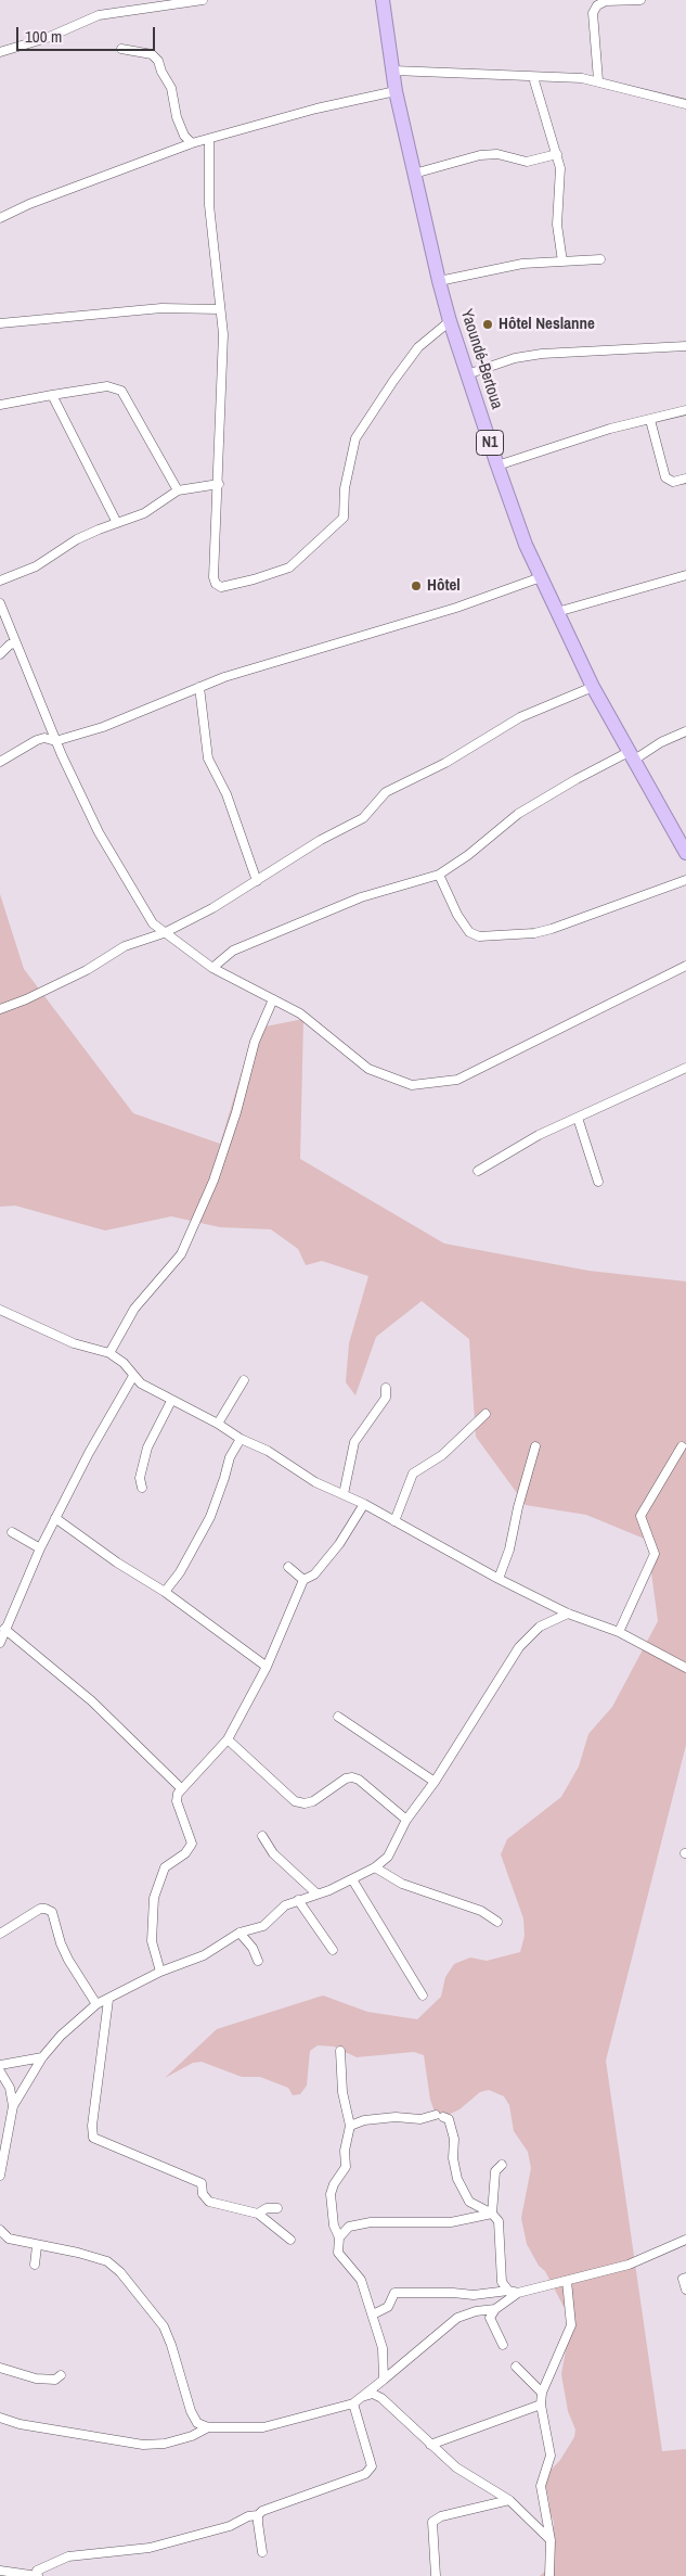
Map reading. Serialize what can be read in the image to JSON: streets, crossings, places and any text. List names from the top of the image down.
{
  "streets": {
    "highway": ["Yaoundé-Bertoua", "N1"]
  },
  "places": ["Hôtel Neslanne", "Hôtel"],
  "scale_bar": "100 m"
}
